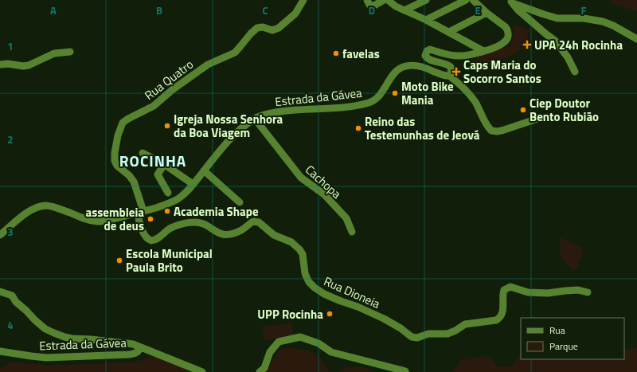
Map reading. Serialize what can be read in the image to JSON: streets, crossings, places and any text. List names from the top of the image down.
{
  "streets": {
    "street": [
      "Rua Quatro",
      "Estrada da Gávea",
      "Cachopa",
      "Rua Dioneia"
    ]
  },
  "crossings": [
    ["Rua Quatro", "Estrada da Gávea"],
    ["Rua Quatro", "Rua Dioneia"],
    ["Estrada da Gávea", "Cachopa"],
    ["Estrada da Gávea", "Rua Dioneia"]
  ],
  "districts": ["ROCINHA"],
  "places": {
    "health": ["UPA 24h Rocinha", "Caps Maria do Socorro Santos"],
    "other": [
      "favelas",
      "Moto Bike Mania",
      "Ciep Doutor Bento Rubião",
      "Igreja Nossa Senhora da Boa Viagem",
      "Reino das Testemunhas de Jeová",
      "Academia Shape",
      "assembleia de deus",
      "Escola Municipal Paula Brito",
      "UPP Rocinha"
    ]
  },
  "legend": ["Rua", "Parque"],
  "grid": {
    "columns": [
      "A",
      "B",
      "C",
      "D",
      "E",
      "F"
    ],
    "rows": [
      "1",
      "2",
      "3",
      "4"
    ]
  }
}
